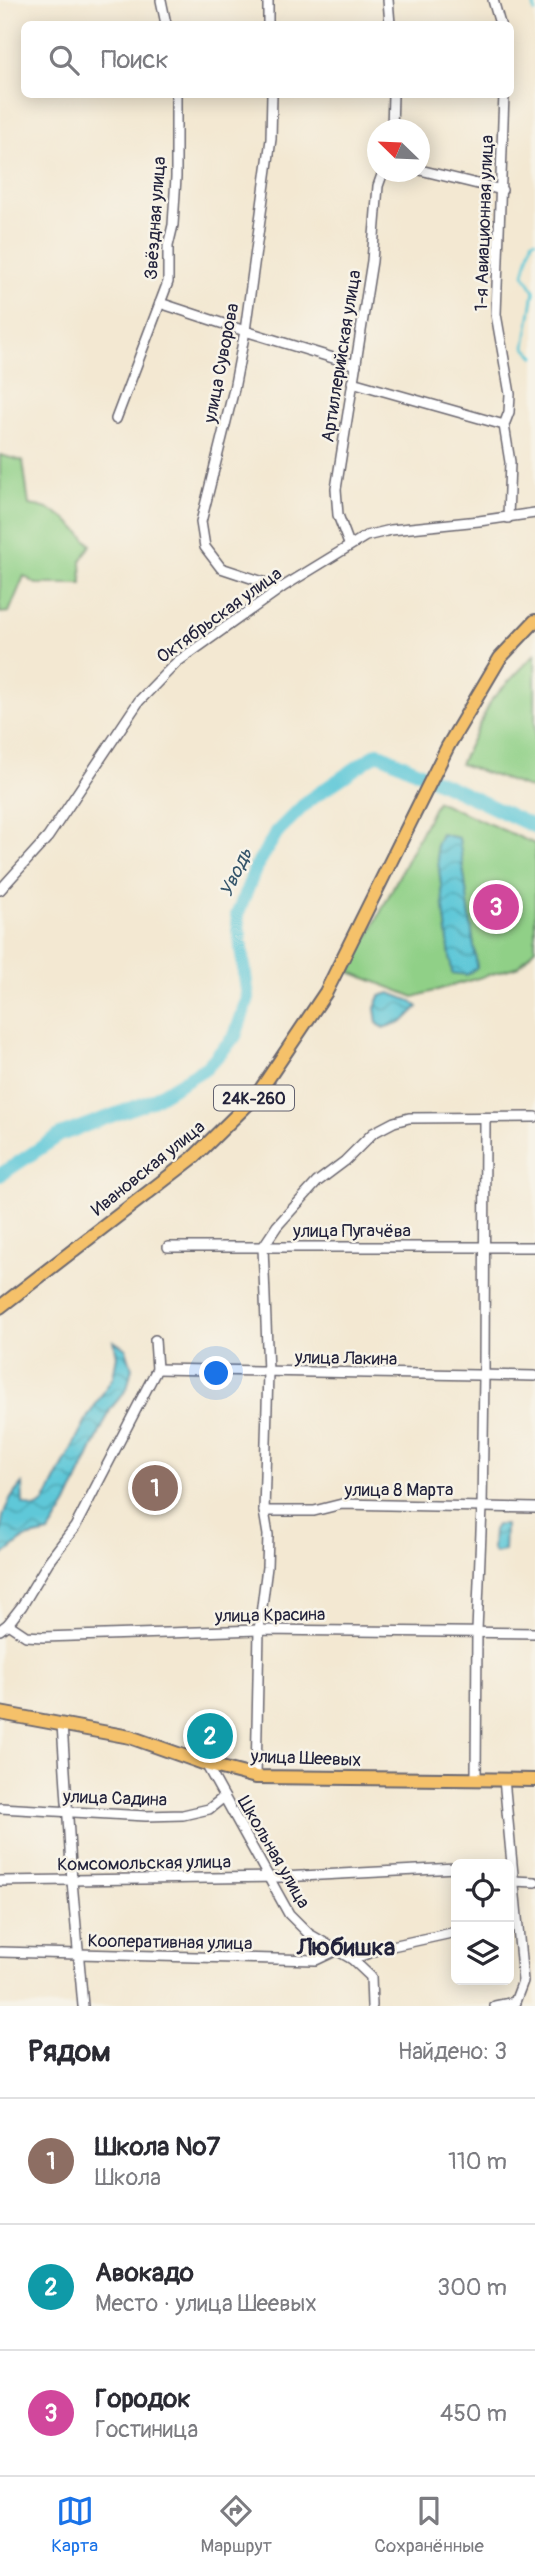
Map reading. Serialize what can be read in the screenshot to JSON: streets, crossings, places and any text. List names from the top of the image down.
{
  "streets": {
    "main road": ["24К-260", "Ивановская улица", "улица Шеевых"],
    "street": [
      "Звёздная улица",
      "1-я Авиационная улица",
      "Артиллерийская улица",
      "улица Суворова",
      "Октябрьская улица",
      "улица Пугачёва",
      "улица Лакина",
      "улица 8 Марта",
      "улица Красина",
      "улица Садина",
      "Школьная улица",
      "Комсомольская улица",
      "Кооперативная улица"
    ]
  },
  "crossings": [
    ["1-я Авиационная улица", "Октябрьская улица"],
    ["Артиллерийская улица", "Октябрьская улица"],
    ["улица Суворова", "Октябрьская улица"],
    ["улица Шеевых", "Школьная улица"],
    ["улица Садина", "Школьная улица"],
    ["Школьная улица", "Комсомольская улица"],
    ["Школьная улица", "Кооперативная улица"]
  ],
  "districts": ["Любишка"],
  "water": ["Уводь"],
  "north": "top left",
  "page": {
    "search": "Поиск",
    "pins": ["3", "1", "2"],
    "heading": ["Рядом", "Найдено: 3"],
    "list": [
      {
        "mark": "1",
        "name": "Школа №7",
        "note": "Школа",
        "value": "110 m"
      },
      {
        "mark": "2",
        "name": "Авокадо",
        "note": "Место · улица Шеевых",
        "value": "300 m"
      },
      {
        "mark": "3",
        "name": "Городок",
        "note": "Гостиница",
        "value": "450 m"
      }
    ],
    "nav": ["Карта", "Маршрут", "Сохранённые"]
  }
}
